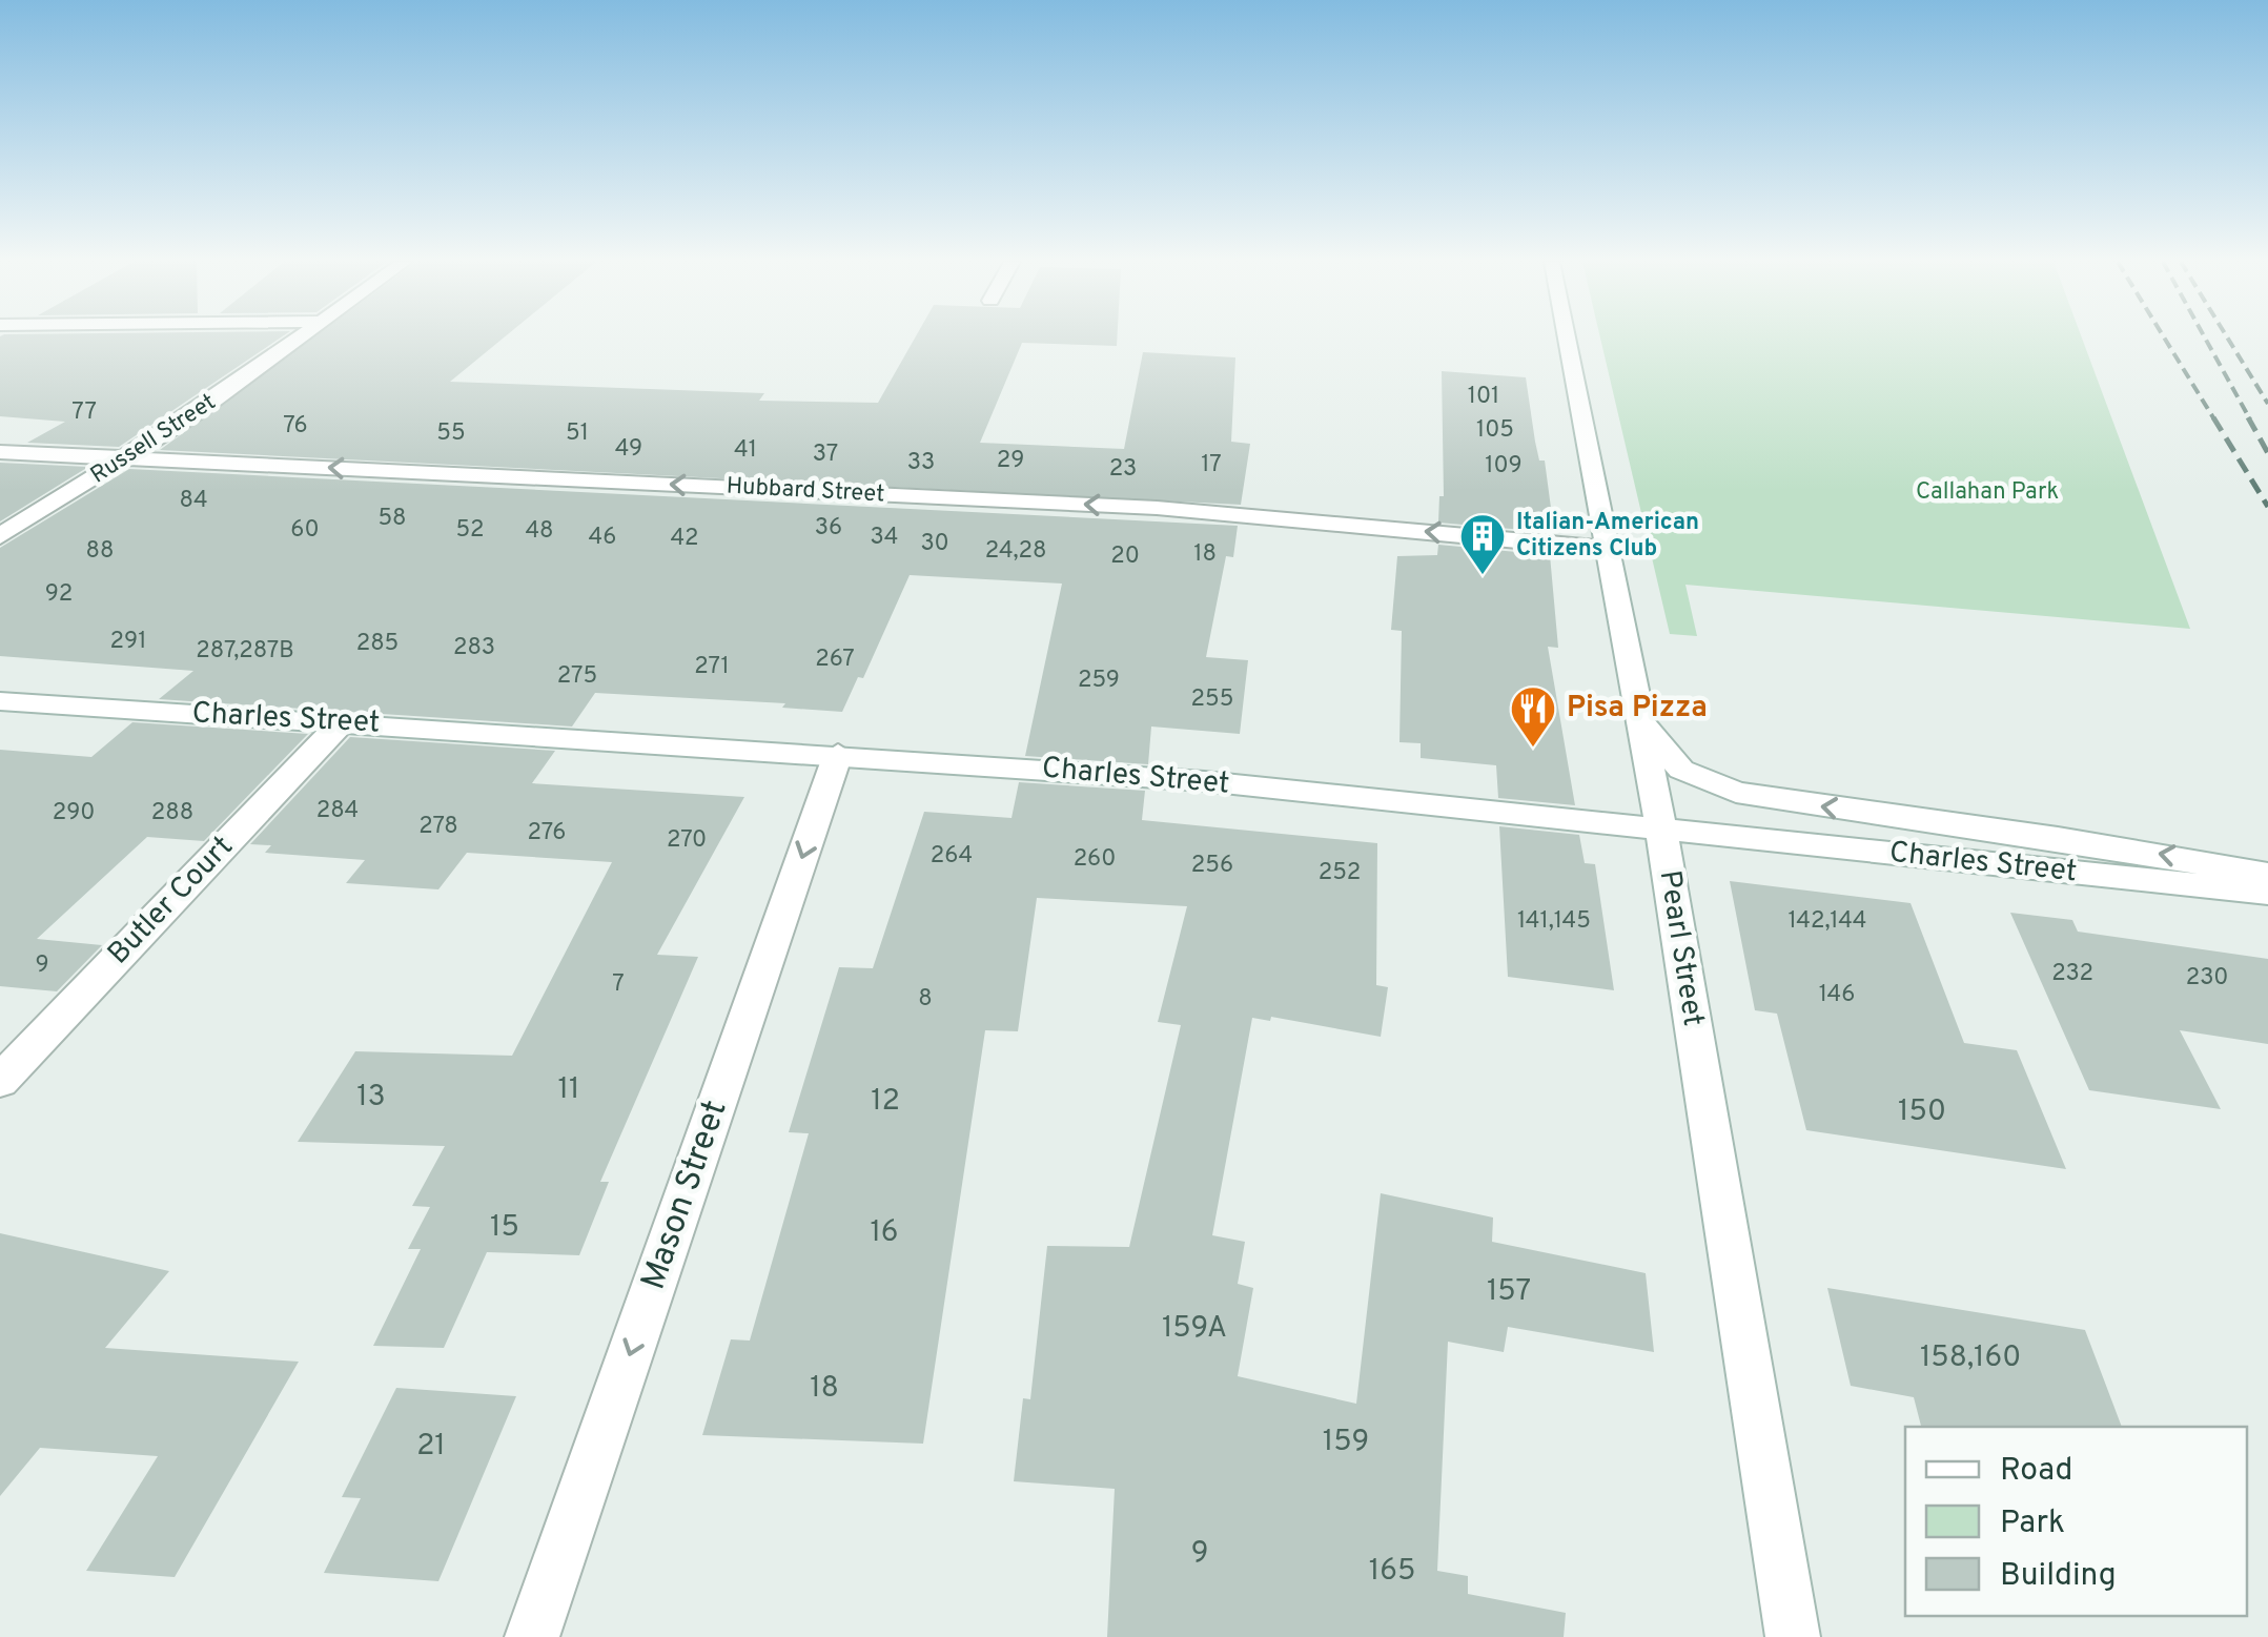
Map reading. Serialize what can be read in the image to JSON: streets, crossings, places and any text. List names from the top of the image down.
{
  "streets": {
    "street": [
      "Russell Street",
      "Hubbard Street",
      "Charles Street",
      "Butler Court",
      "Pearl Street",
      "Mason Street"
    ]
  },
  "crossings": [
    ["Russell Street", "Hubbard Street"],
    ["Hubbard Street", "Pearl Street"],
    ["Charles Street", "Butler Court"],
    ["Charles Street", "Pearl Street"],
    ["Charles Street", "Mason Street"]
  ],
  "one_way": ["Hubbard Street", "Mason Street"],
  "parks": ["Callahan Park"],
  "places": {
    "building": ["Italian-American Citizens Club"],
    "restaurant": ["Pisa Pizza"]
  },
  "house_numbers": [
    "101",
    "77",
    "76",
    "105",
    "55",
    "51",
    "49",
    "41",
    "37",
    "29",
    "33",
    "17",
    "109",
    "23",
    "84",
    "58",
    "36",
    "60",
    "52",
    "48",
    "46",
    "34",
    "42",
    "30",
    "88",
    "24,28",
    "18",
    "20",
    "92",
    "291",
    "285",
    "283",
    "287,287B",
    "267",
    "271",
    "275",
    "259",
    "255",
    "284",
    "290",
    "288",
    "278",
    "276",
    "270",
    "264",
    "260",
    "256",
    "252",
    "141,145",
    "142,144",
    "9",
    "232",
    "230",
    "7",
    "146",
    "8",
    "11",
    "13",
    "12",
    "150",
    "15",
    "16",
    "157",
    "159A",
    "158,160",
    "18",
    "159",
    "21",
    "9",
    "165"
  ],
  "legend": ["Road", "Park", "Building"]
}
